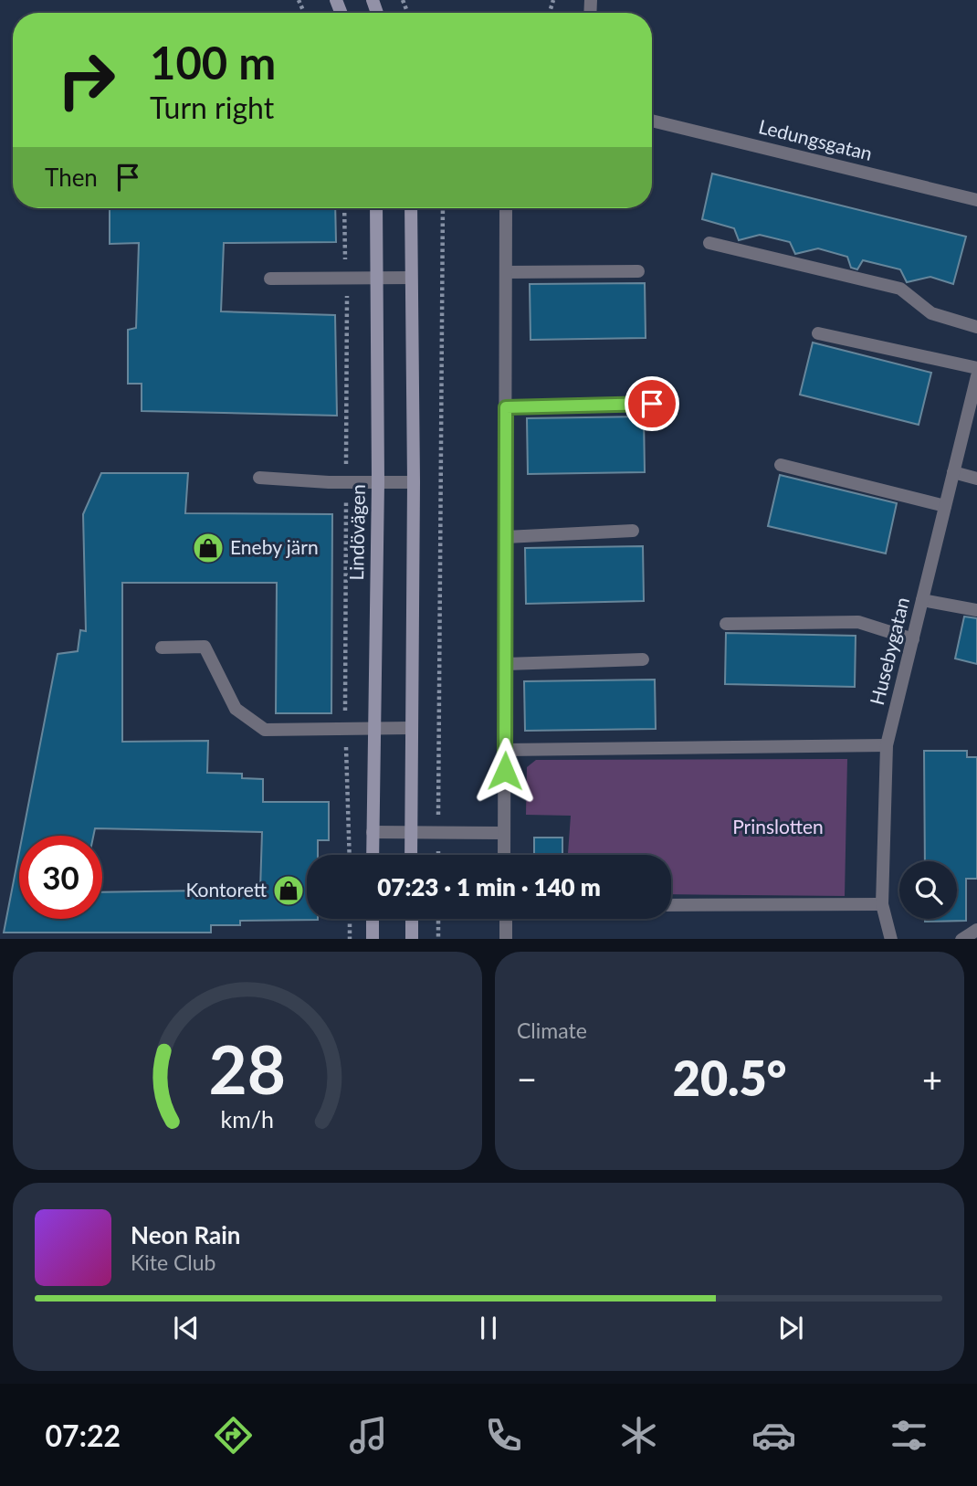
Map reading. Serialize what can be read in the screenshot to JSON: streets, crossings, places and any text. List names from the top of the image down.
{
  "streets": {
    "main road": ["Lindövägen"],
    "street": ["Ledungsgatan", "Husebygatan"]
  },
  "parks": ["Prinslotten"],
  "places": {
    "shop": ["Eneby järn", "Kontorett"]
  },
  "page": {
    "turn": ["100 m", "Turn right"],
    "then": "Then",
    "limit": "30",
    "trip": "07:23 · 1 min · 140 m",
    "tile": "Climate",
    "heat": ["−", "20.5°", "+"],
    "song": ["Neon Rain", "Kite Club"],
    "tabs": "07:22",
    "gauge": ["28", "km/h"]
  }
}
